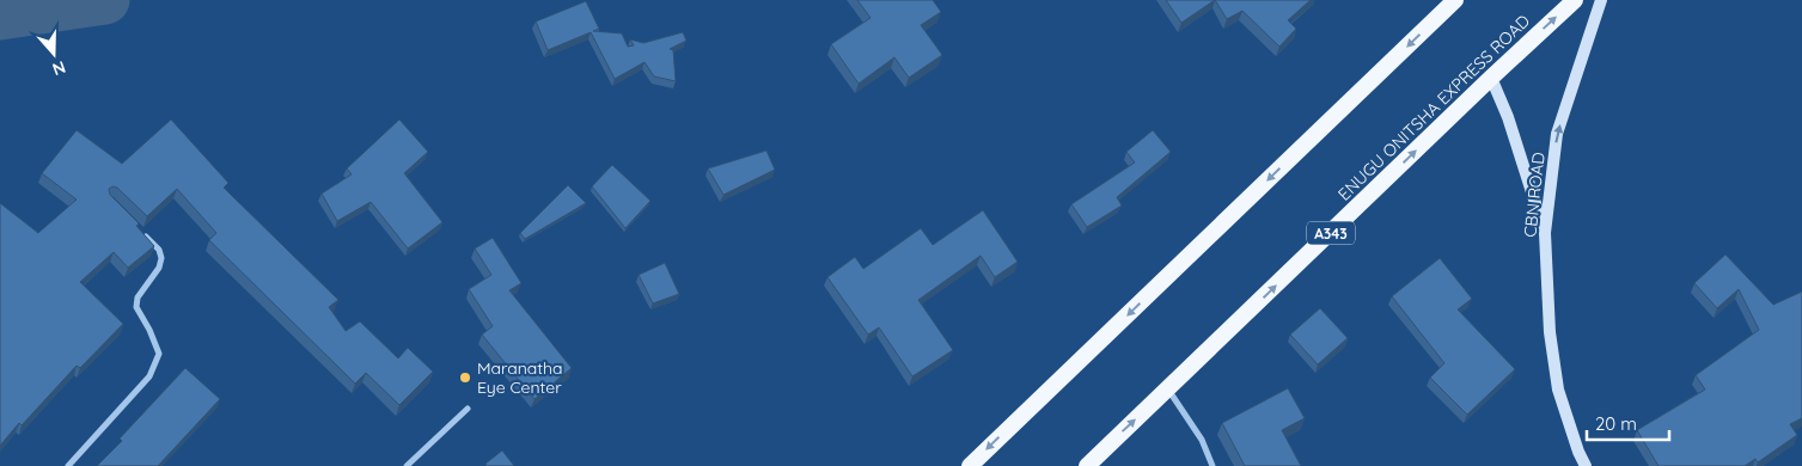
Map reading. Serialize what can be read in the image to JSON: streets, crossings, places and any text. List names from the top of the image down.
{
  "streets": {
    "highway": ["ENUGU ONITSHA EXPRESS ROAD", "A343"],
    "main road": ["CBN ROAD"]
  },
  "one_way": ["CBN ROAD"],
  "places": ["Maranatha Eye Center"],
  "scale_bar": "20 m",
  "north": "bottom"
}
